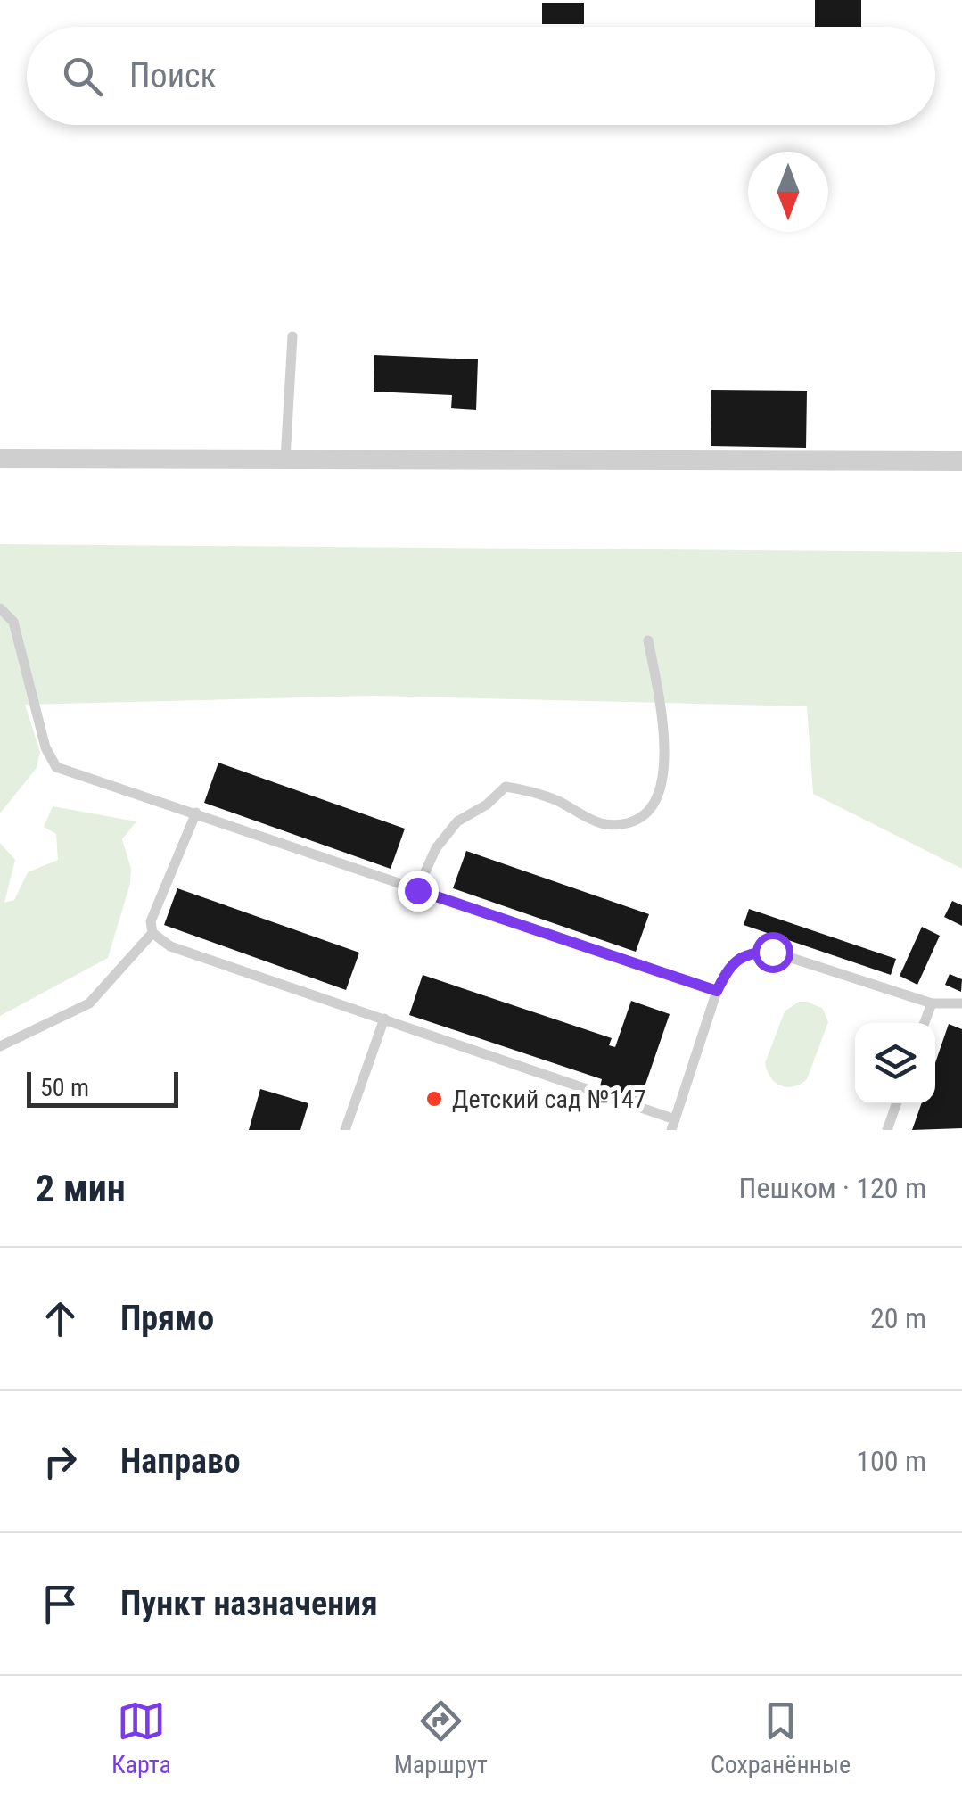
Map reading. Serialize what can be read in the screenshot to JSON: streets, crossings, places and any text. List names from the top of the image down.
{
  "places": ["Детский сад №147"],
  "scale_bar": "50 m",
  "north": "bottom",
  "page": {
    "search": "Поиск",
    "scale": "50 m",
    "heading": ["2 мин", "Пешком · 120 m"],
    "list": [
      ["Прямо", "20 m"],
      ["Направо", "100 m"],
      "Пункт назначения"
    ],
    "nav": ["Карта", "Маршрут", "Сохранённые"]
  }
}
